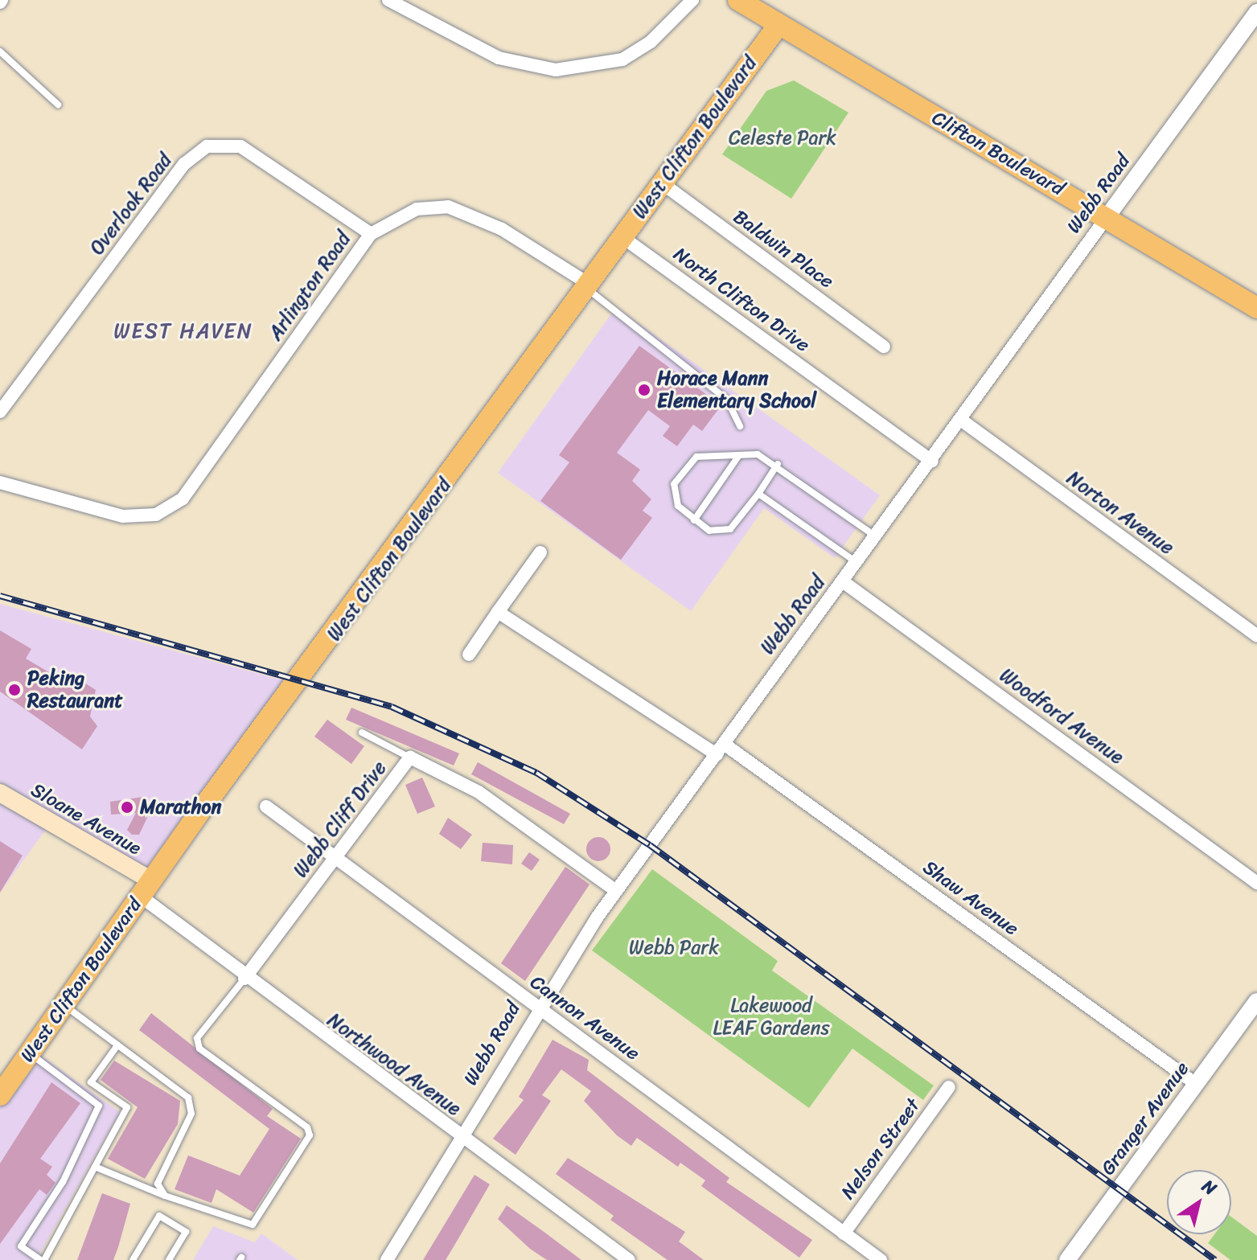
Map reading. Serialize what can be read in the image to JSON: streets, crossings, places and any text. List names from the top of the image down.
{
  "streets": {
    "main road": ["West Clifton Boulevard", "Clifton Boulevard", "Sloane Avenue"],
    "street": [
      "Webb Road",
      "Overlook Road",
      "Baldwin Place",
      "Arlington Road",
      "North Clifton Drive",
      "Norton Avenue",
      "Woodford Avenue",
      "Webb Cliff Drive",
      "Shaw Avenue",
      "Cannon Avenue",
      "Northwood Avenue",
      "Granger Avenue",
      "Nelson Street"
    ]
  },
  "crossings": [
    ["West Clifton Boulevard", "Clifton Boulevard"],
    ["West Clifton Boulevard", "Baldwin Place"],
    ["West Clifton Boulevard", "Arlington Road"],
    ["West Clifton Boulevard", "North Clifton Drive"],
    ["West Clifton Boulevard", "Sloane Avenue"],
    ["West Clifton Boulevard", "Northwood Avenue"],
    ["Clifton Boulevard", "Webb Road"],
    ["Webb Road", "North Clifton Drive"],
    ["Webb Road", "Norton Avenue"],
    ["Webb Road", "Woodford Avenue"],
    ["Webb Road", "Webb Cliff Drive"],
    ["Webb Road", "Shaw Avenue"],
    ["Webb Road", "Cannon Avenue"],
    ["Webb Road", "Northwood Avenue"],
    ["Overlook Road", "Arlington Road"],
    ["Sloane Avenue", "Northwood Avenue"],
    ["Webb Cliff Drive", "Cannon Avenue"],
    ["Webb Cliff Drive", "Northwood Avenue"],
    ["Shaw Avenue", "Granger Avenue"],
    ["Cannon Avenue", "Nelson Street"]
  ],
  "districts": ["WEST HAVEN"],
  "parks": ["Celeste Park", "Webb Park", "Lakewood LEAF Gardens"],
  "places": ["Horace Mann Elementary School", "Peking Restaurant", "Marathon"],
  "north": "top right"
}
